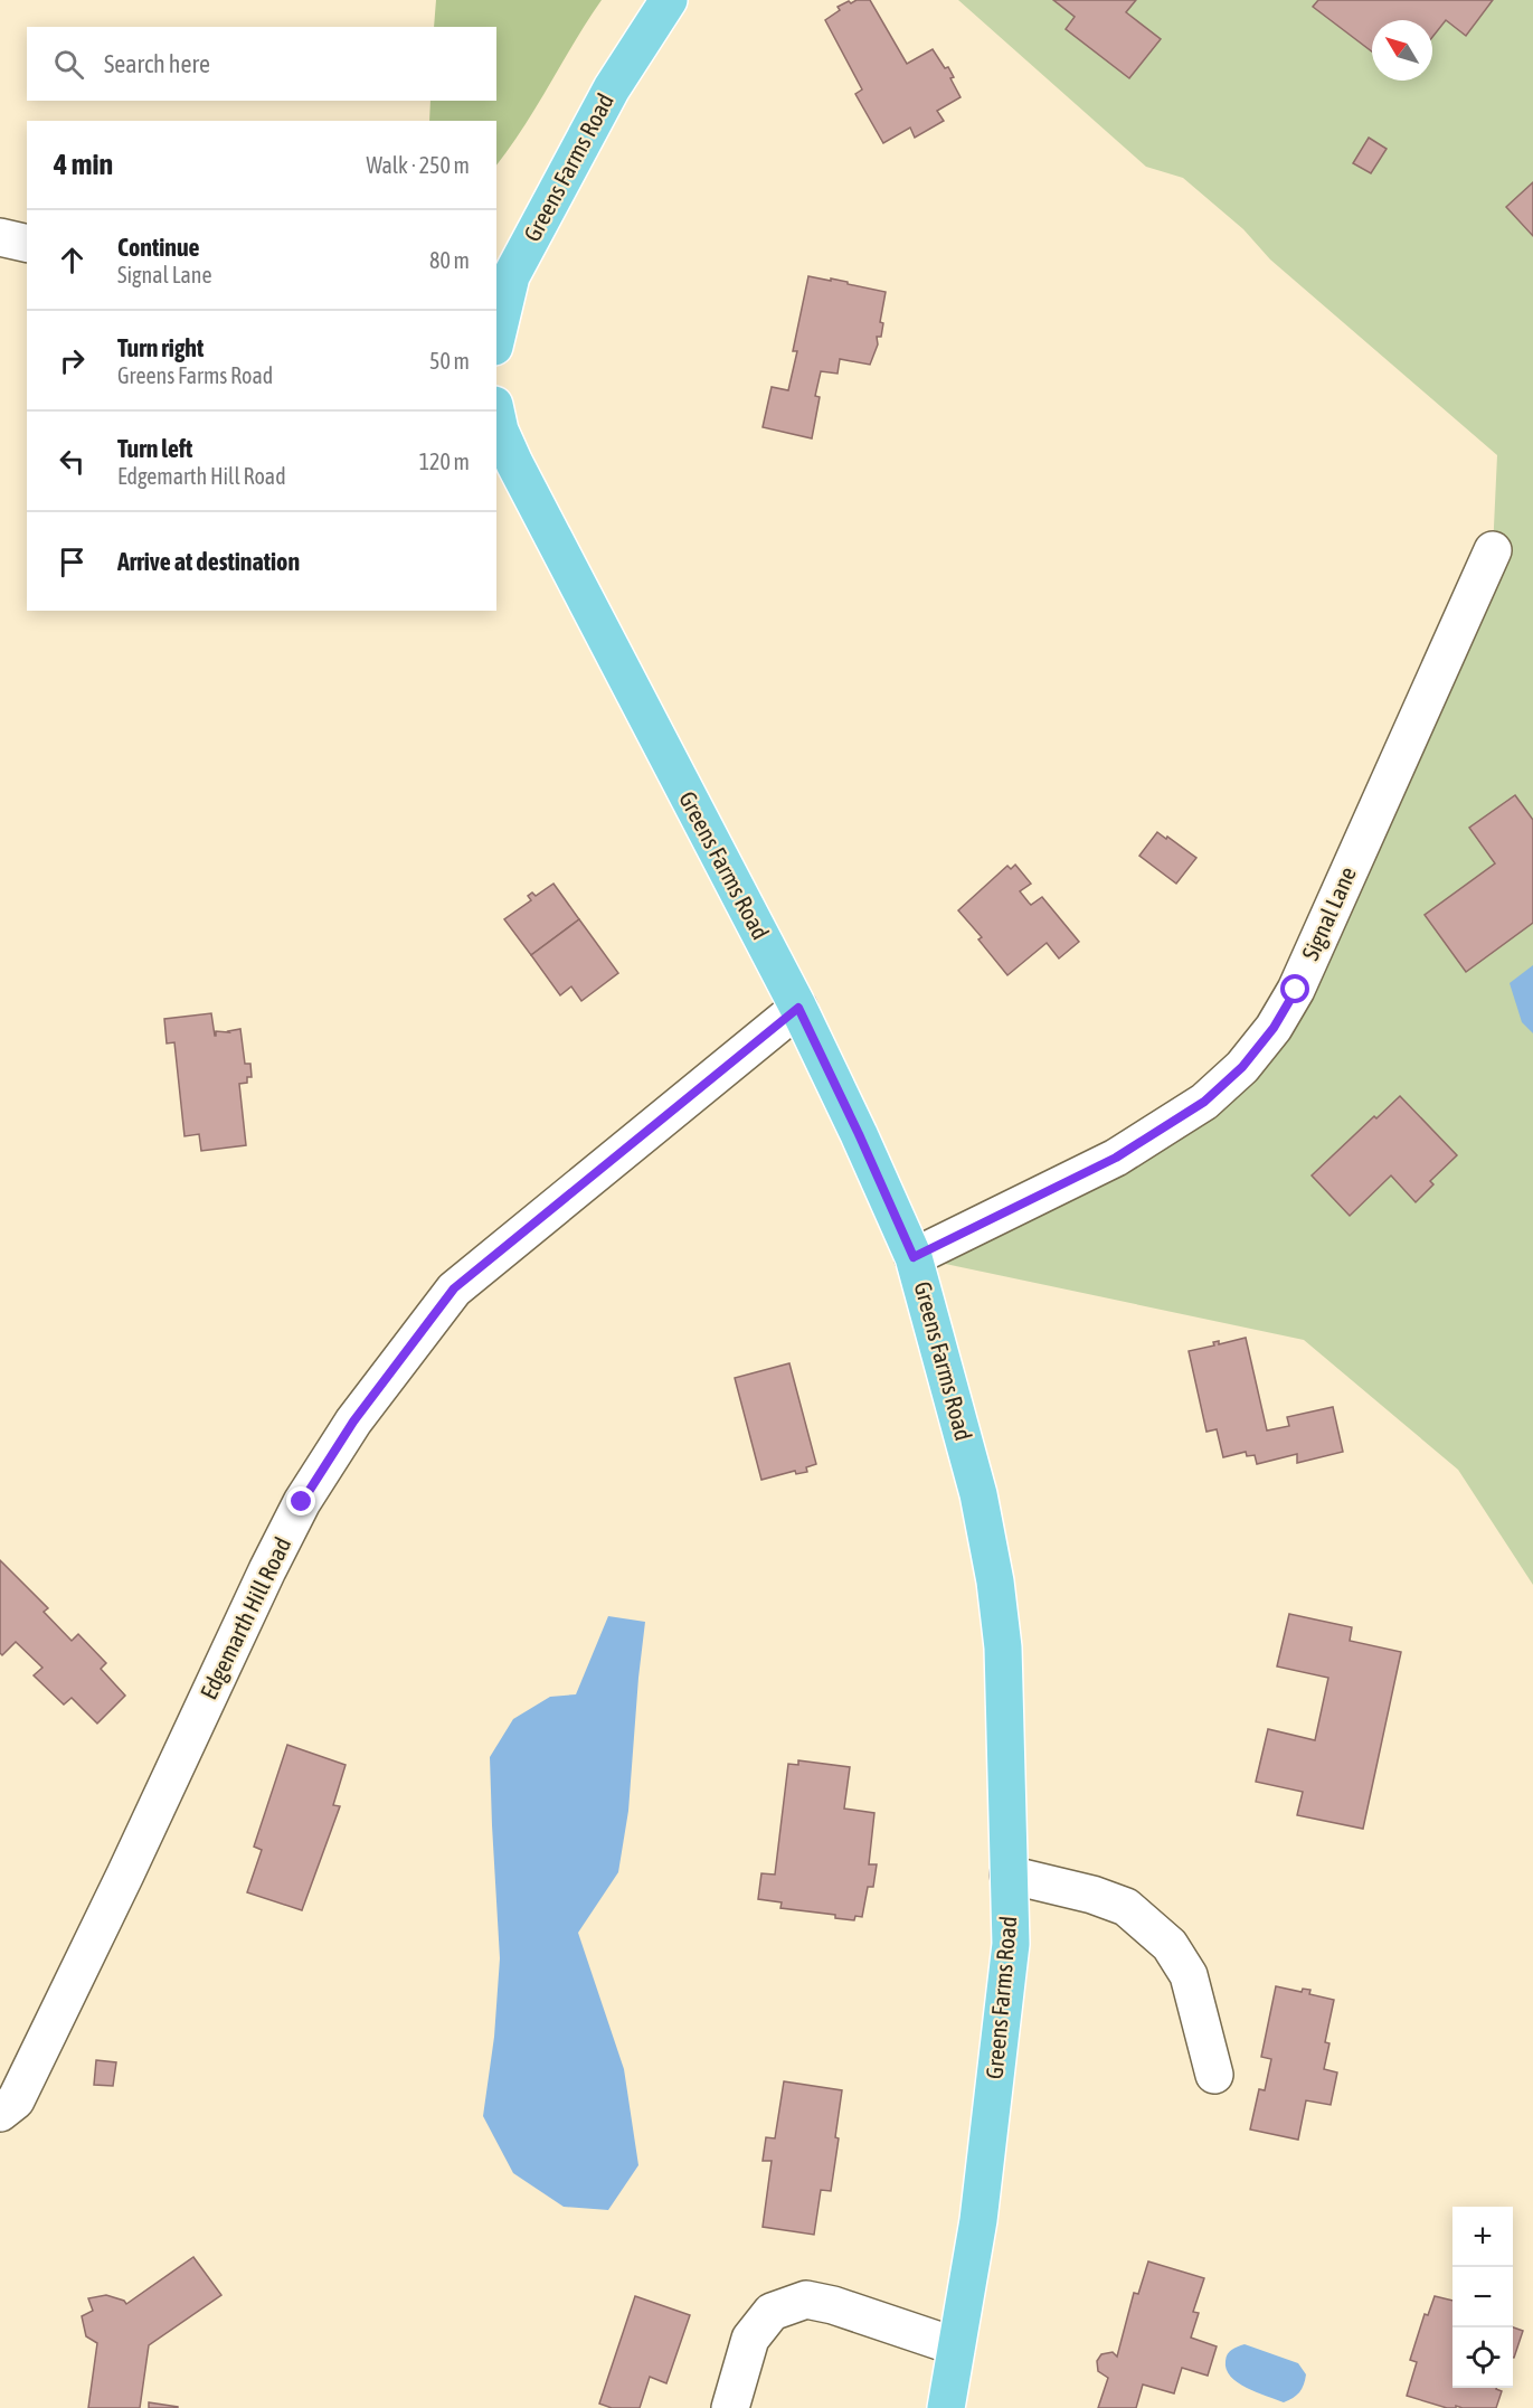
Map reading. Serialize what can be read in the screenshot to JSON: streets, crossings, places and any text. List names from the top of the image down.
{
  "streets": {
    "main road": ["Greens Farms Road"],
    "street": ["Signal Lane", "Edgemarth Hill Road"]
  },
  "crossings": [
    ["Greens Farms Road", "Signal Lane"],
    ["Greens Farms Road", "Edgemarth Hill Road"]
  ],
  "north": "top left",
  "page": {
    "search": "Search here",
    "heading": ["4 min", "Walk · 250 m"],
    "list": [
      ["Continue", "Signal Lane", "80 m"],
      ["Turn right", "Greens Farms Road", "50 m"],
      ["Turn left", "Edgemarth Hill Road", "120 m"],
      "Arrive at destination"
    ],
    "map_buttons": ["+", "−"]
  }
}
